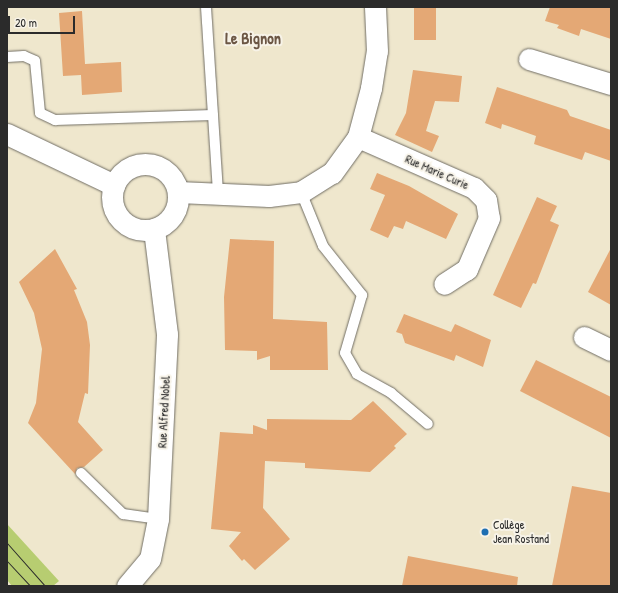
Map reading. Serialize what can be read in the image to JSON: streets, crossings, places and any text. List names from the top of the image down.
{
  "streets": {
    "street": ["Rue Marie Curie", "Rue Alfred Nobel"]
  },
  "districts": ["Le Bignon"],
  "places": ["Collège Jean Rostand"],
  "scale_bar": "20 m"
}
